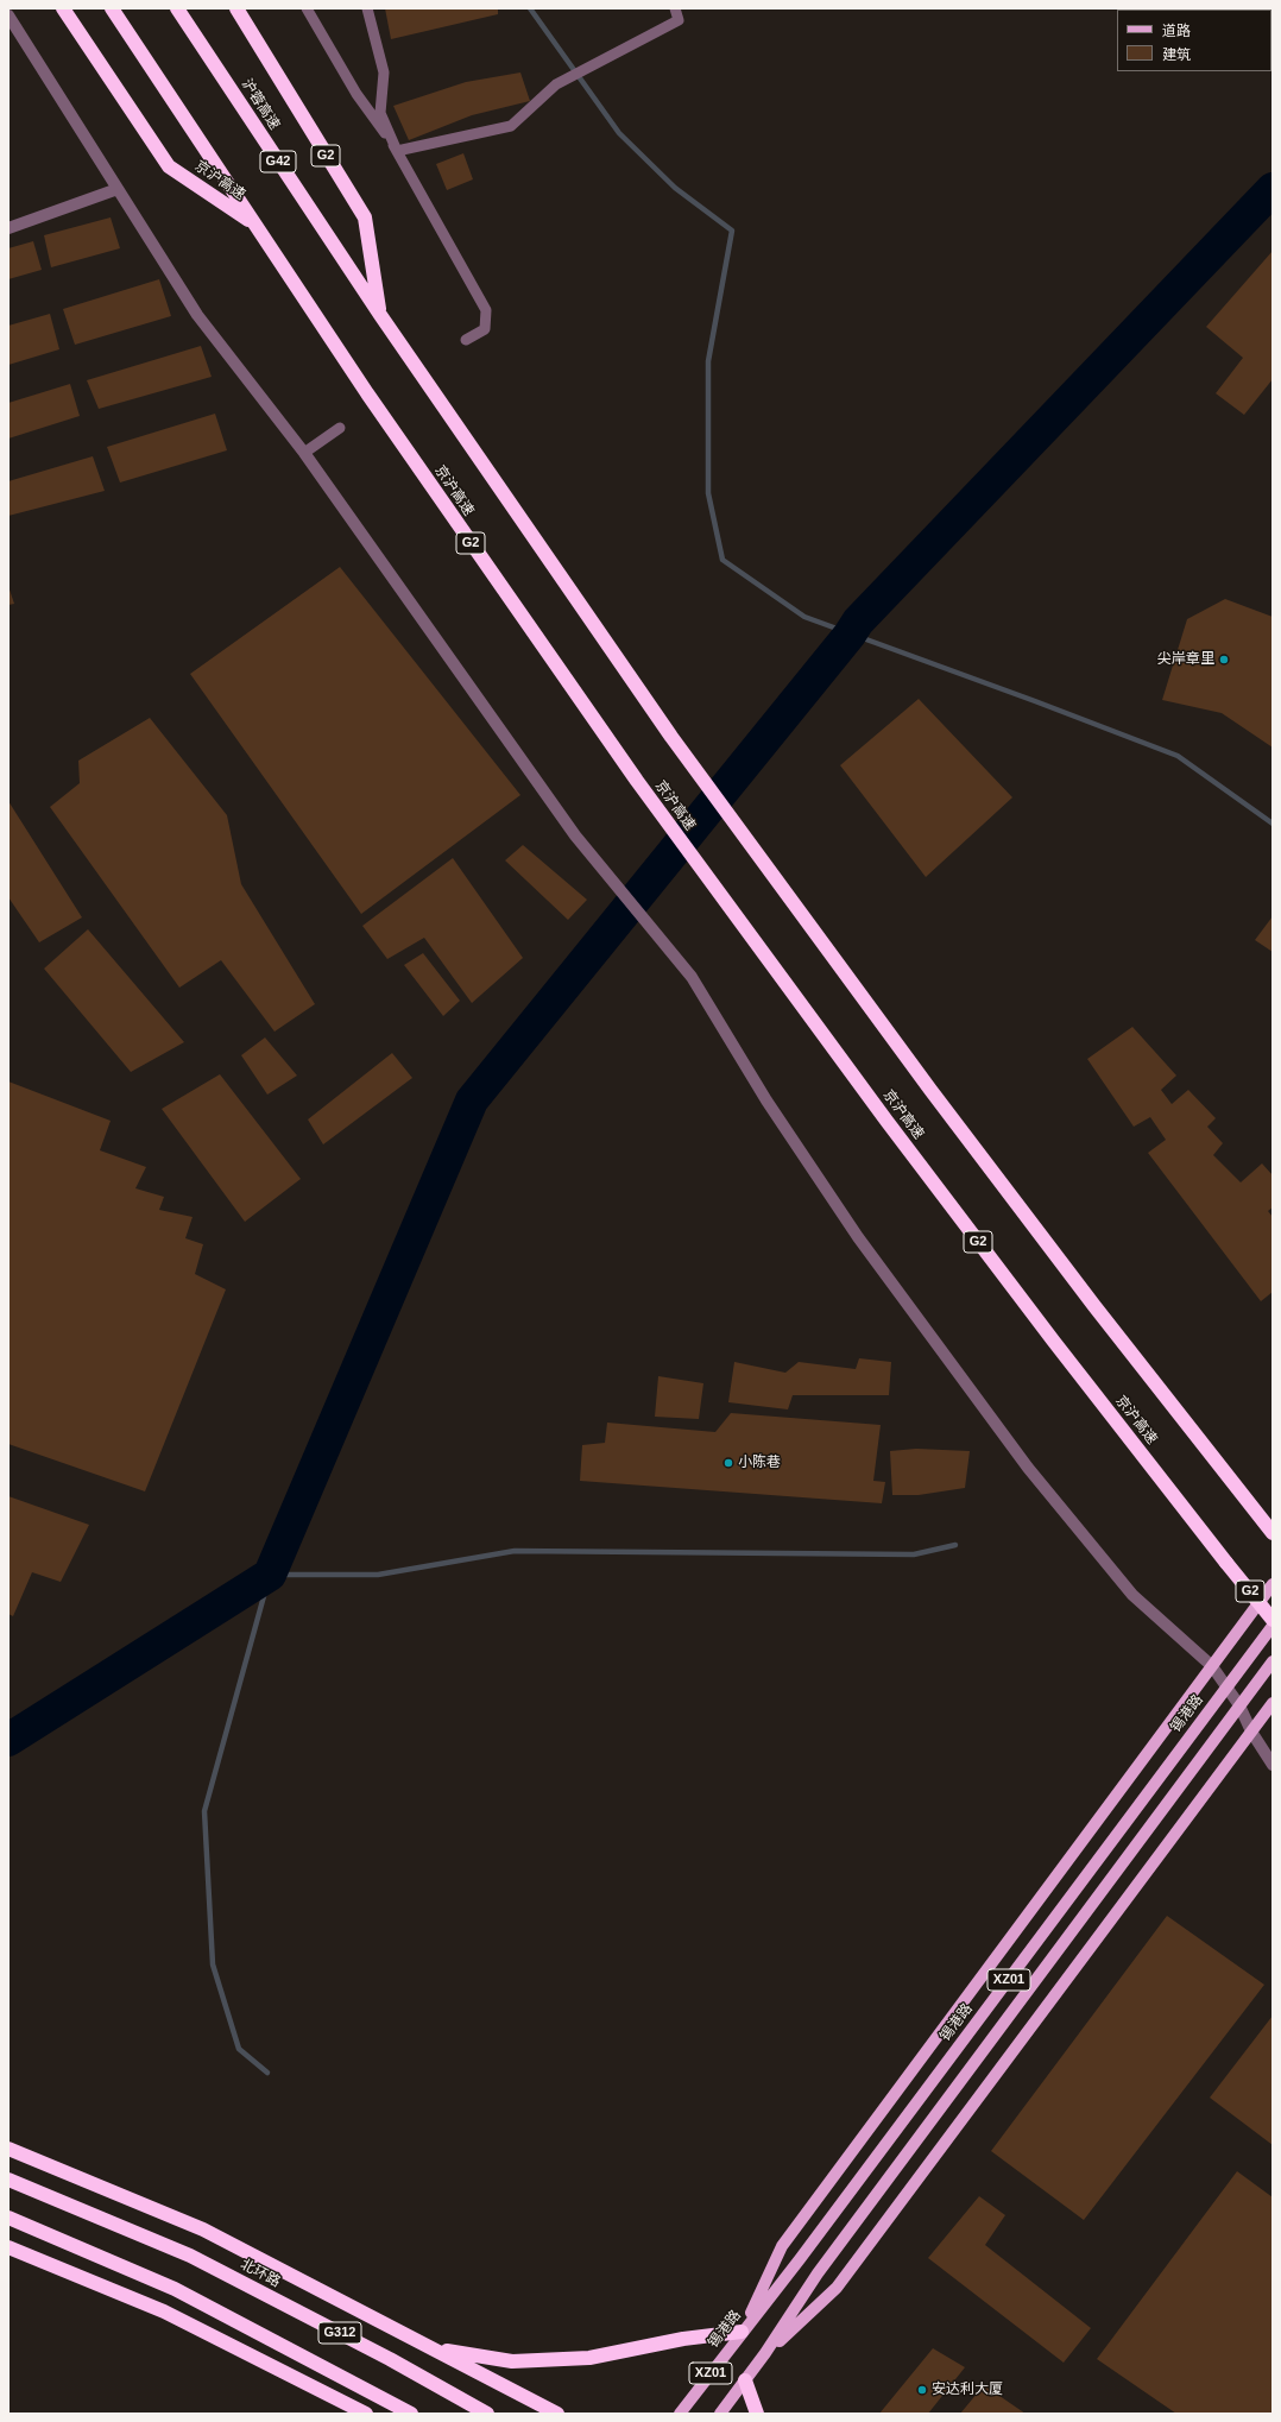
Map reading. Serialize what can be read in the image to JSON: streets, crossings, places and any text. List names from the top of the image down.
{
  "streets": {
    "highway": [
      "沪蓉高速",
      "G2",
      "G42",
      "京沪高速",
      "北环路",
      "G312"
    ],
    "main road": ["锡港路", "XZ01"]
  },
  "crossings": [
    ["沪蓉高速", "G2"]
  ],
  "places": ["尖岸章里", "小陈巷", "安达利大厦"],
  "legend": ["道路", "建筑"]
}
